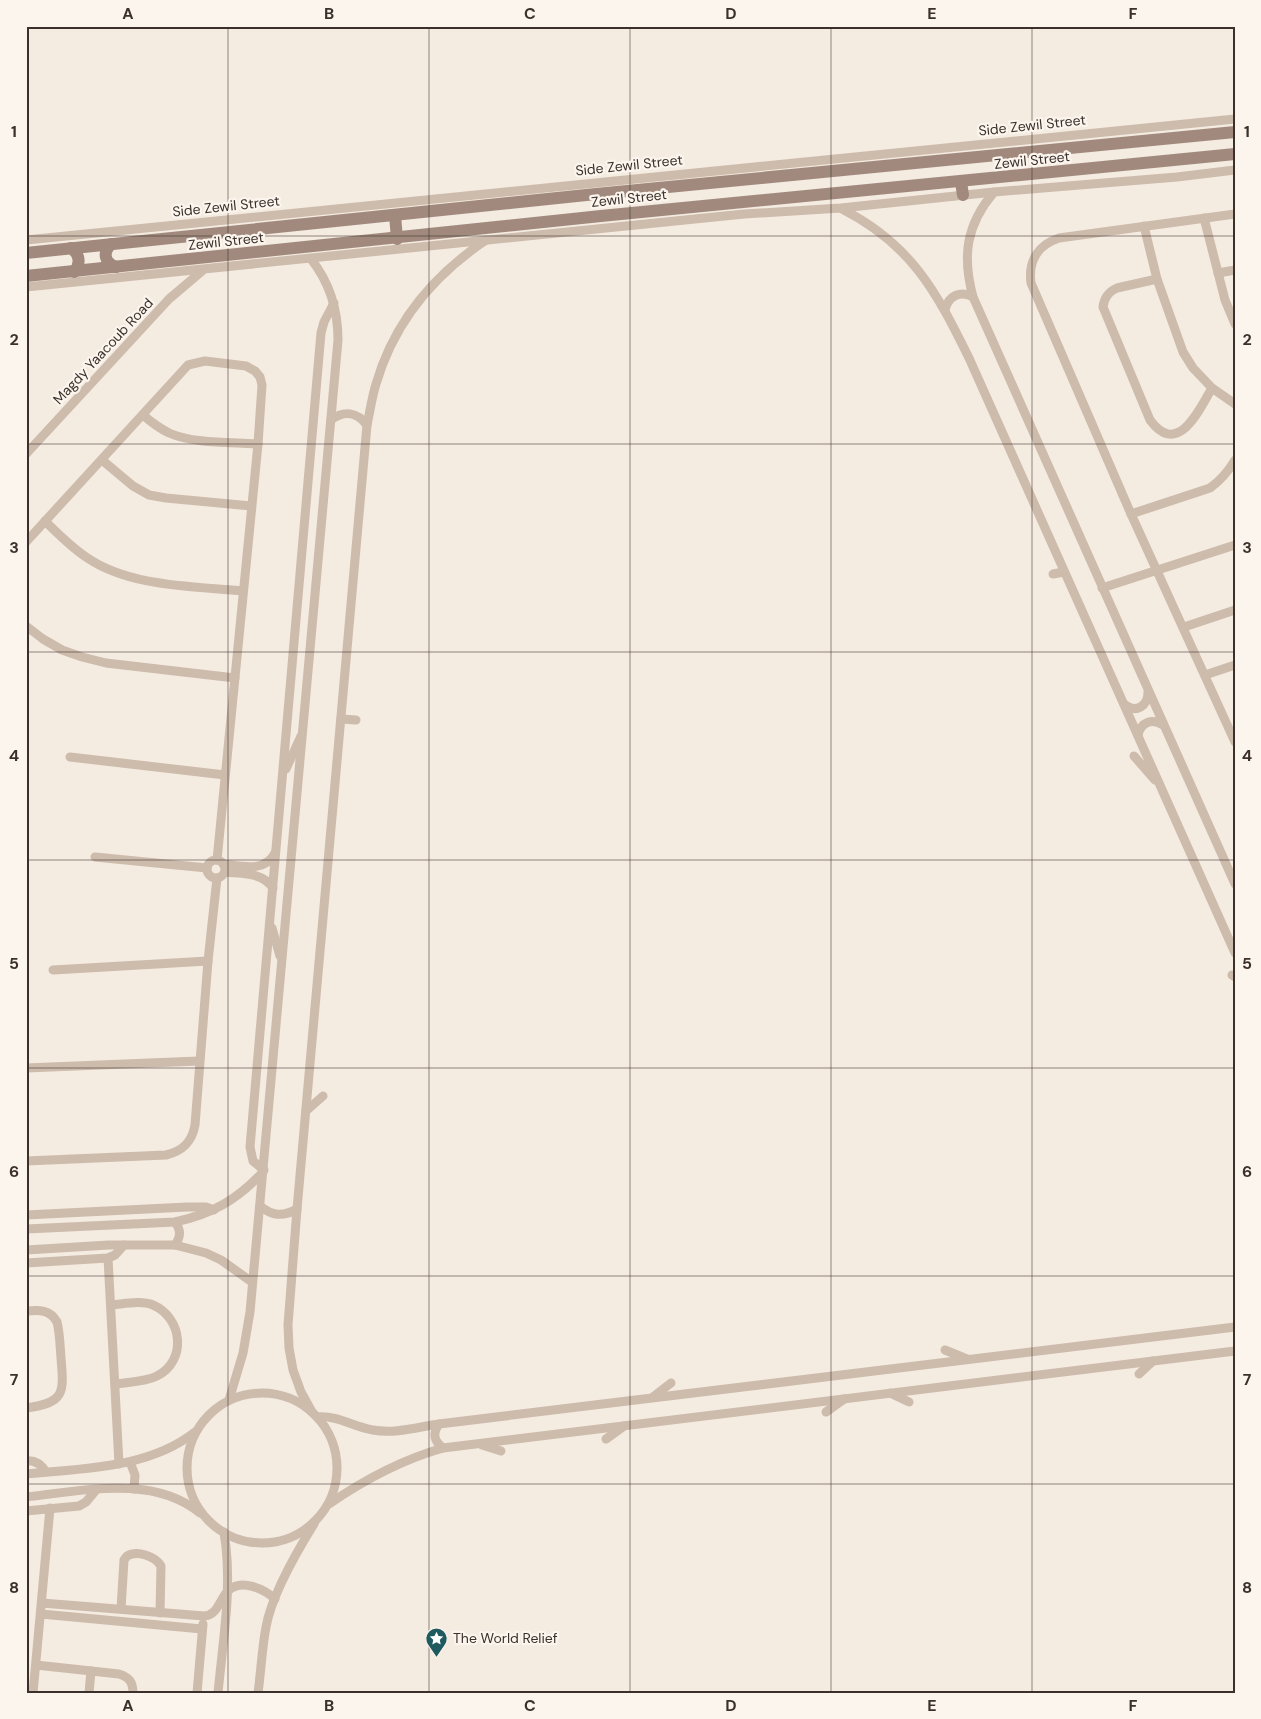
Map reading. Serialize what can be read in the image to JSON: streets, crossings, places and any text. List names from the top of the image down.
{
  "streets": {
    "main road": ["Zewil Street"],
    "street": ["Side Zewil Street", "Magdy Yaacoub Road"]
  },
  "places": {
    "place": ["The World Relief"]
  },
  "grid": {
    "columns": [
      "A",
      "B",
      "C",
      "D",
      "E",
      "F"
    ],
    "rows": [
      "1",
      "2",
      "3",
      "4",
      "5",
      "6",
      "7",
      "8"
    ]
  }
}
